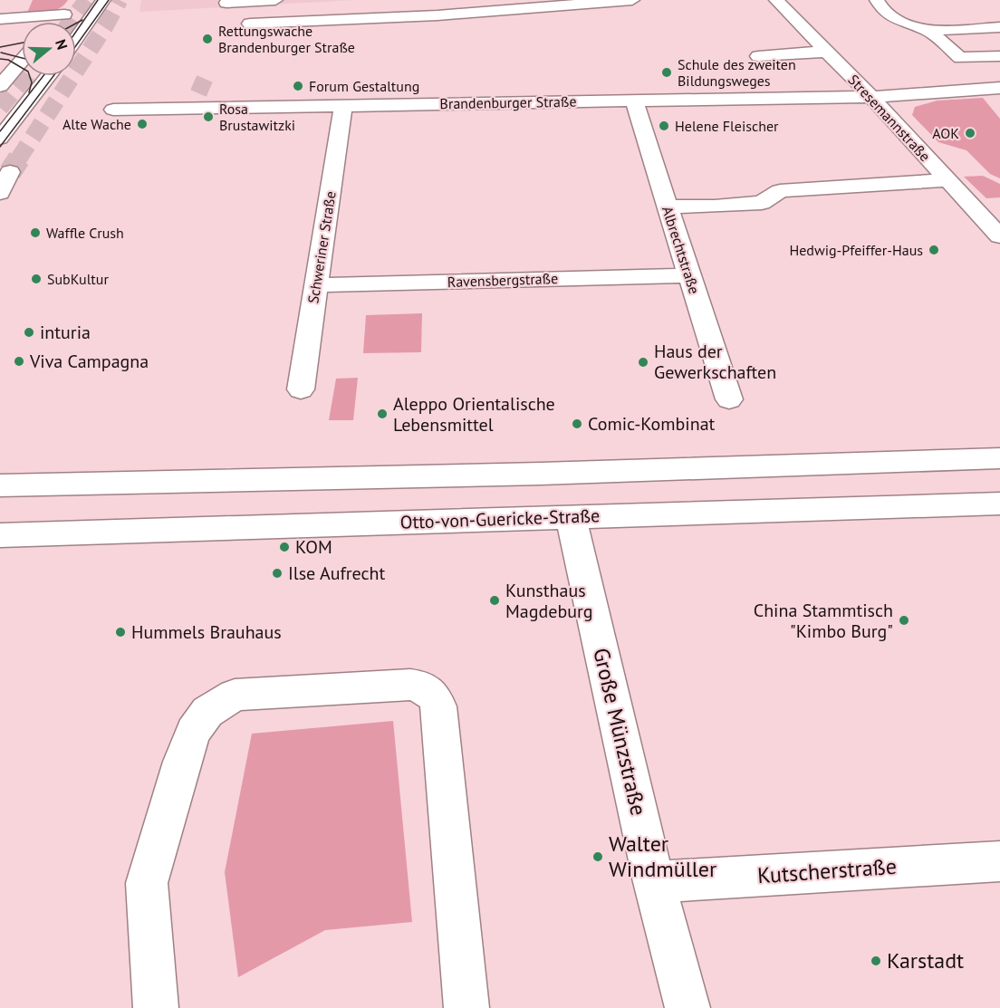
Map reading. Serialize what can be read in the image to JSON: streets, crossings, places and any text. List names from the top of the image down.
{
  "streets": {
    "street": [
      "Brandenburger Straße",
      "Stresemannstraße",
      "Schweriner Straße",
      "Albrechtstraße",
      "Ravensbergstraße",
      "Otto-von-Guericke-Straße",
      "Große Münzstraße",
      "Kutscherstraße"
    ]
  },
  "crossings": [
    ["Brandenburger Straße", "Stresemannstraße"],
    ["Brandenburger Straße", "Schweriner Straße"],
    ["Brandenburger Straße", "Albrechtstraße"],
    ["Schweriner Straße", "Ravensbergstraße"],
    ["Albrechtstraße", "Ravensbergstraße"],
    ["Otto-von-Guericke-Straße", "Große Münzstraße"],
    ["Große Münzstraße", "Kutscherstraße"]
  ],
  "places": [
    "Rettungswache Brandenburger Straße",
    "Schule des zweiten Bildungsweges",
    "Forum Gestaltung",
    "Rosa Brustawitzki",
    "Alte Wache",
    "Helene Fleischer",
    "AOK",
    "Waffle Crush",
    "Hedwig-Pfeiffer-Haus",
    "SubKultur",
    "inturia",
    "Viva Campagna",
    "Haus der Gewerkschaften",
    "Aleppo Orientalische Lebensmittel",
    "Comic-Kombinat",
    "KOM",
    "Ilse Aufrecht",
    "Kunsthaus Magdeburg",
    "China Stammtisch \"Kimbo Burg\"",
    "Hummels Brauhaus",
    "Walter Windmüller",
    "Karstadt"
  ],
  "north": "right"
}
